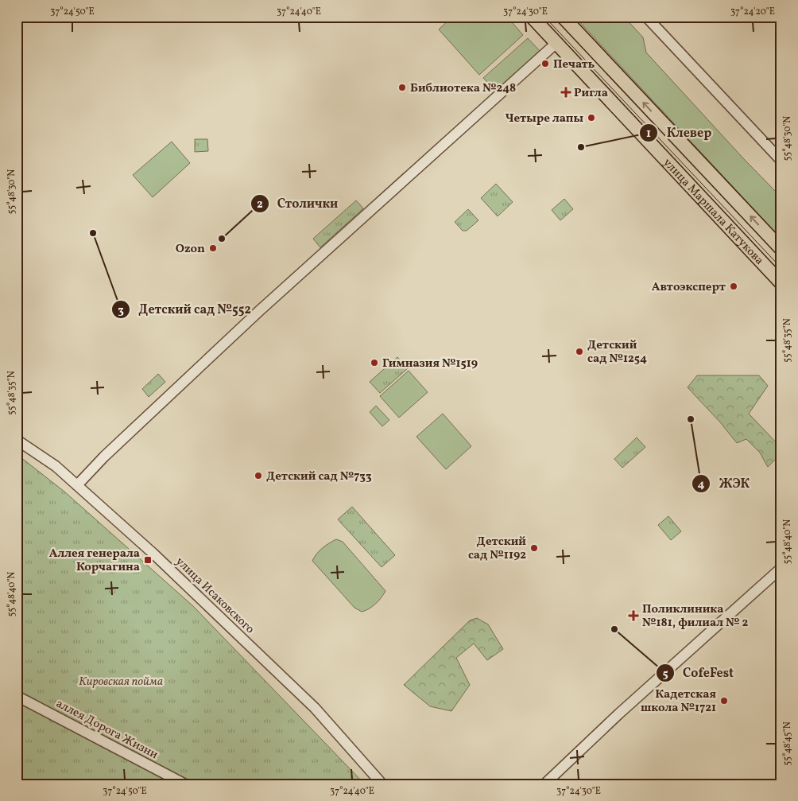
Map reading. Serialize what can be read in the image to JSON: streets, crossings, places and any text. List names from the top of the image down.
{
  "streets": {
    "main road": ["улица Маршала Катукова"],
    "street": ["улица Исаковского", "аллея Дорога Жизни"]
  },
  "parks": ["Кировская пойма"],
  "places": {
    "other": [
      "Печать",
      "Библиотека №248",
      "Четыре лапы",
      "Клевер",
      "Детский сад №552",
      "Столички",
      "Ozon",
      "Автоэксперт",
      "Детский сад №1254",
      "Гимназия №1519",
      "ЖЭК",
      "Детский сад №733",
      "Детский сад №1192",
      "CofeFest",
      "Кадетская школа №1721"
    ],
    "health": ["Ригла", "Поликлиника №181, филиал № 2"],
    "transit": ["Аллея генерала Корчагина"]
  },
  "coordinates": [
    "37°24'50\"E",
    "37°24'40\"E",
    "37°24'30\"E",
    "37°24'20\"E",
    "55°48'30\"N",
    "55°48'35\"N",
    "55°48'40\"N",
    "55°48'45\"N"
  ]
}
